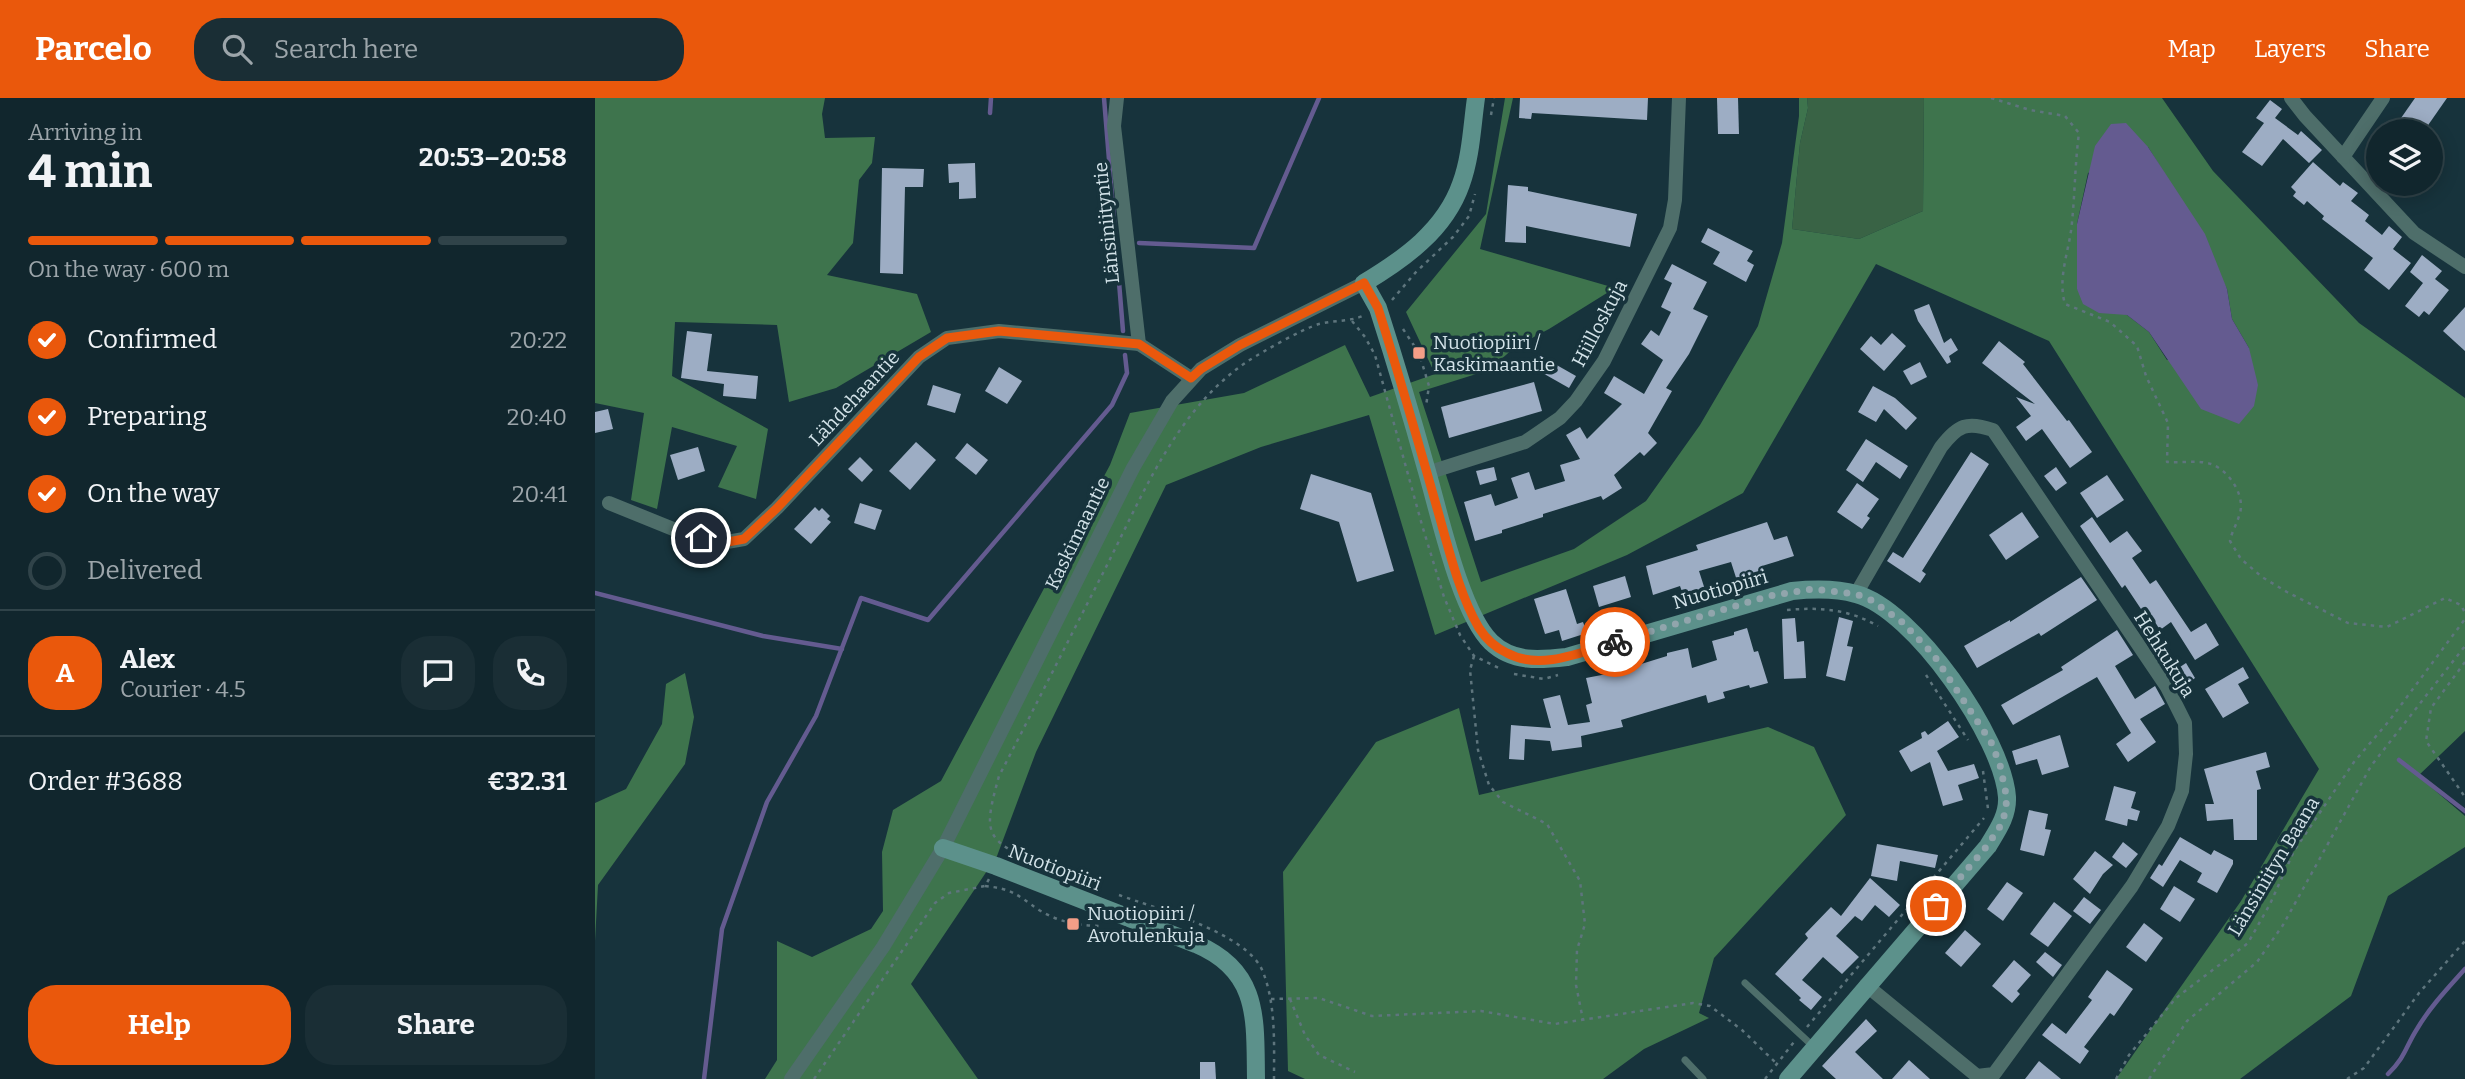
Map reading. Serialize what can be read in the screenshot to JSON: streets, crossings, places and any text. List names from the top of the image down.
{
  "streets": {
    "street": [
      "Länsiniityntie",
      "Hiilloskuja",
      "Lähdehaantie",
      "Kaskimaantie",
      "Nuotiopiiri",
      "Hehkukuja"
    ],
    "path": ["Länsiniityn Baana"]
  },
  "crossings": [
    ["Länsiniityntie", "Lähdehaantie"],
    ["Hiilloskuja", "Nuotiopiiri"],
    ["Lähdehaantie", "Kaskimaantie"],
    ["Kaskimaantie", "Nuotiopiiri"],
    ["Nuotiopiiri", "Hehkukuja"]
  ],
  "places": {
    "transit": ["Nuotiopiiri / Kaskimaantie", "Nuotiopiiri / Avotulenkuja"]
  },
  "page": {
    "header": "Parcelo",
    "search": "Search here",
    "nav": ["Map", "Layers", "Share"],
    "heading": ["4 min", "Arriving in", "20:53–20:58"],
    "panel": [
      "Alex",
      "Courier · 4.5",
      "Order #3688",
      "€32.31"
    ],
    "bar": "On the way · 600 m",
    "list": [
      ["Confirmed", "20:22"],
      ["Preparing", "20:40"],
      ["On the way", "20:41"],
      "Delivered"
    ],
    "round": "A",
    "buttons": ["Help", "Share"]
  }
}
